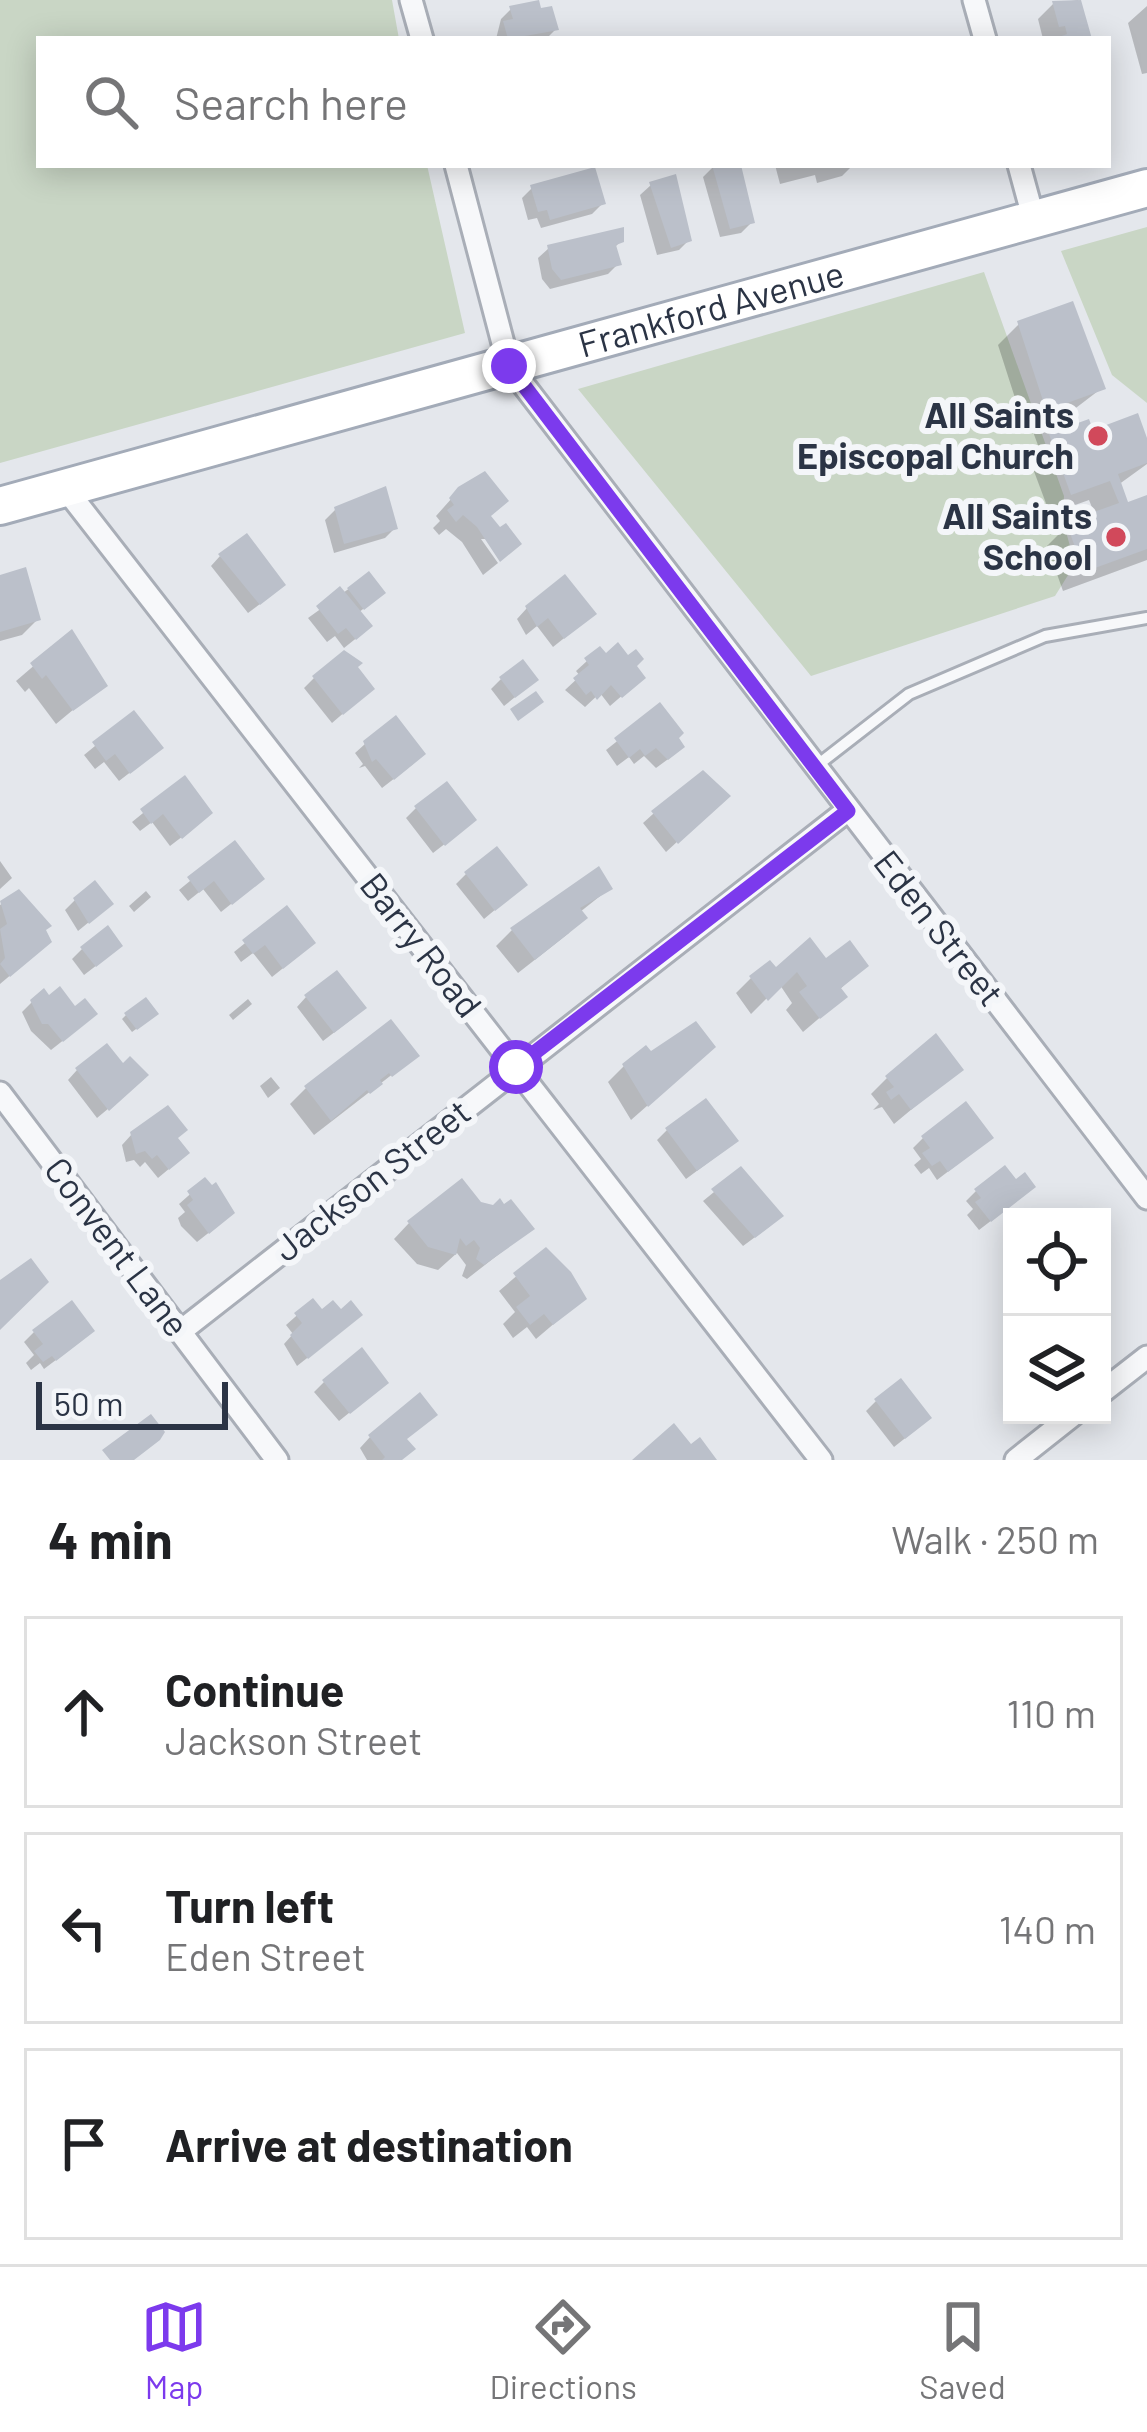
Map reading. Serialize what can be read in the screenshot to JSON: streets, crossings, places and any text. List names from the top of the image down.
{
  "streets": {
    "main road": ["Frankford Avenue"],
    "street": [
      "Eden Street",
      "Barry Road",
      "Jackson Street",
      "Convent Lane"
    ]
  },
  "crossings": [
    ["Frankford Avenue", "Eden Street"],
    ["Frankford Avenue", "Barry Road"],
    ["Eden Street", "Jackson Street"],
    ["Barry Road", "Jackson Street"],
    ["Jackson Street", "Convent Lane"]
  ],
  "places": ["All Saints Episcopal Church", "All Saints School"],
  "scale_bar": "50 m",
  "page": {
    "search": "Search here",
    "scale": "50 m",
    "heading": ["4 min", "Walk · 250 m"],
    "list": [
      ["Continue", "Jackson Street", "110 m"],
      ["Turn left", "Eden Street", "140 m"],
      "Arrive at destination"
    ],
    "nav": ["Map", "Directions", "Saved"]
  }
}
